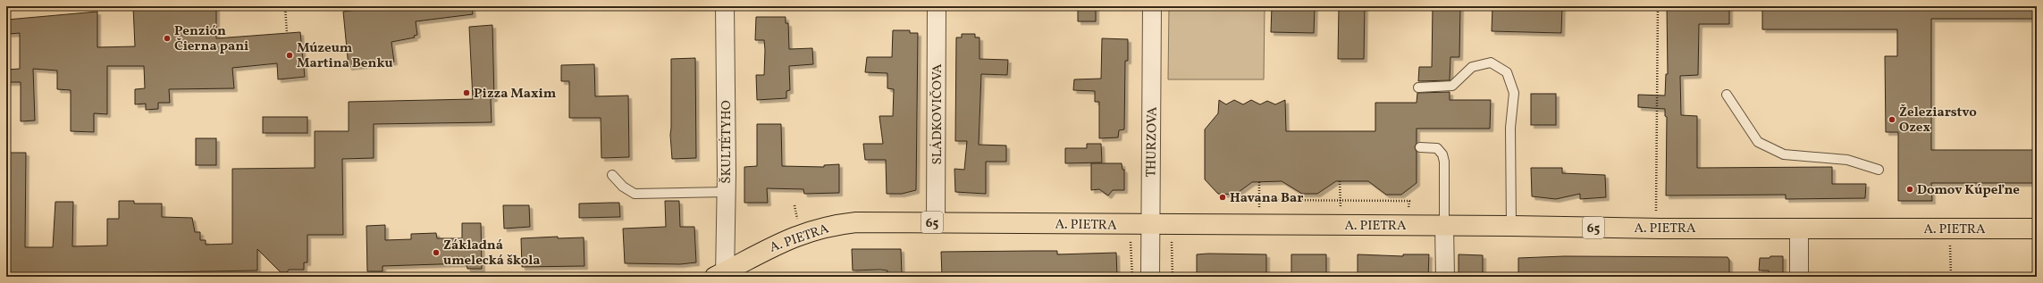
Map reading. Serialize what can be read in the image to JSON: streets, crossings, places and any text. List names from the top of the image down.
{
  "streets": {
    "main road": ["65", "A. PIETRA"],
    "street": ["SLÁDKOVIČOVA", "ŠKULTÉTYHO", "THURZOVA"]
  },
  "crossings": [
    ["SLÁDKOVIČOVA", "A. PIETRA"],
    ["ŠKULTÉTYHO", "A. PIETRA"],
    ["THURZOVA", "A. PIETRA"]
  ],
  "places": [
    "Penzión Čierna pani",
    "Múzeum Martina Benku",
    "Pizza Maxim",
    "Železiarstvo Ozex",
    "Domov Kúpeľne",
    "Havana Bar",
    "Základná umelecká škola"
  ]
}
